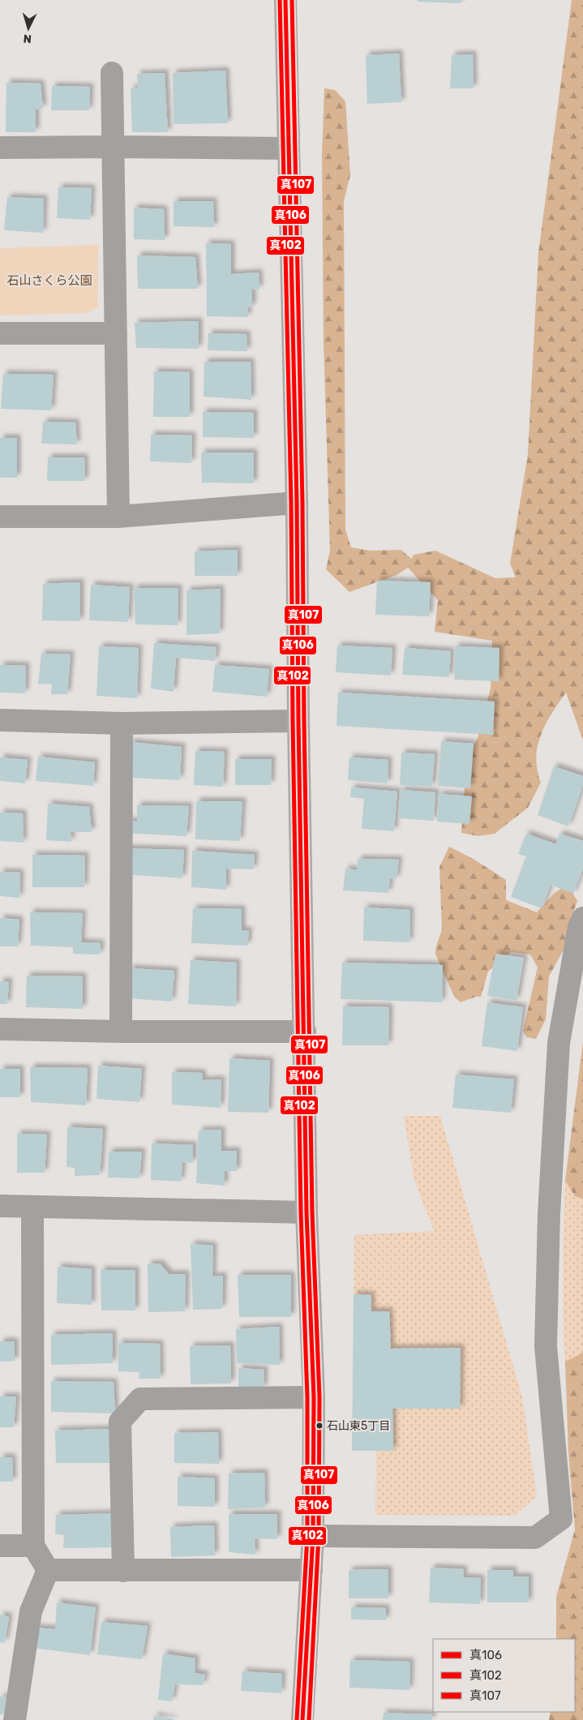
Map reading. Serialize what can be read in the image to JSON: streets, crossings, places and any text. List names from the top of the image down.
{
  "parks": ["石山さくら公園"],
  "places": ["石山東5丁目"],
  "lines": ["transit line 真106", "transit line 真102", "transit line 真107"],
  "legend": ["真106", "真102", "真107"],
  "north": "bottom"
}
